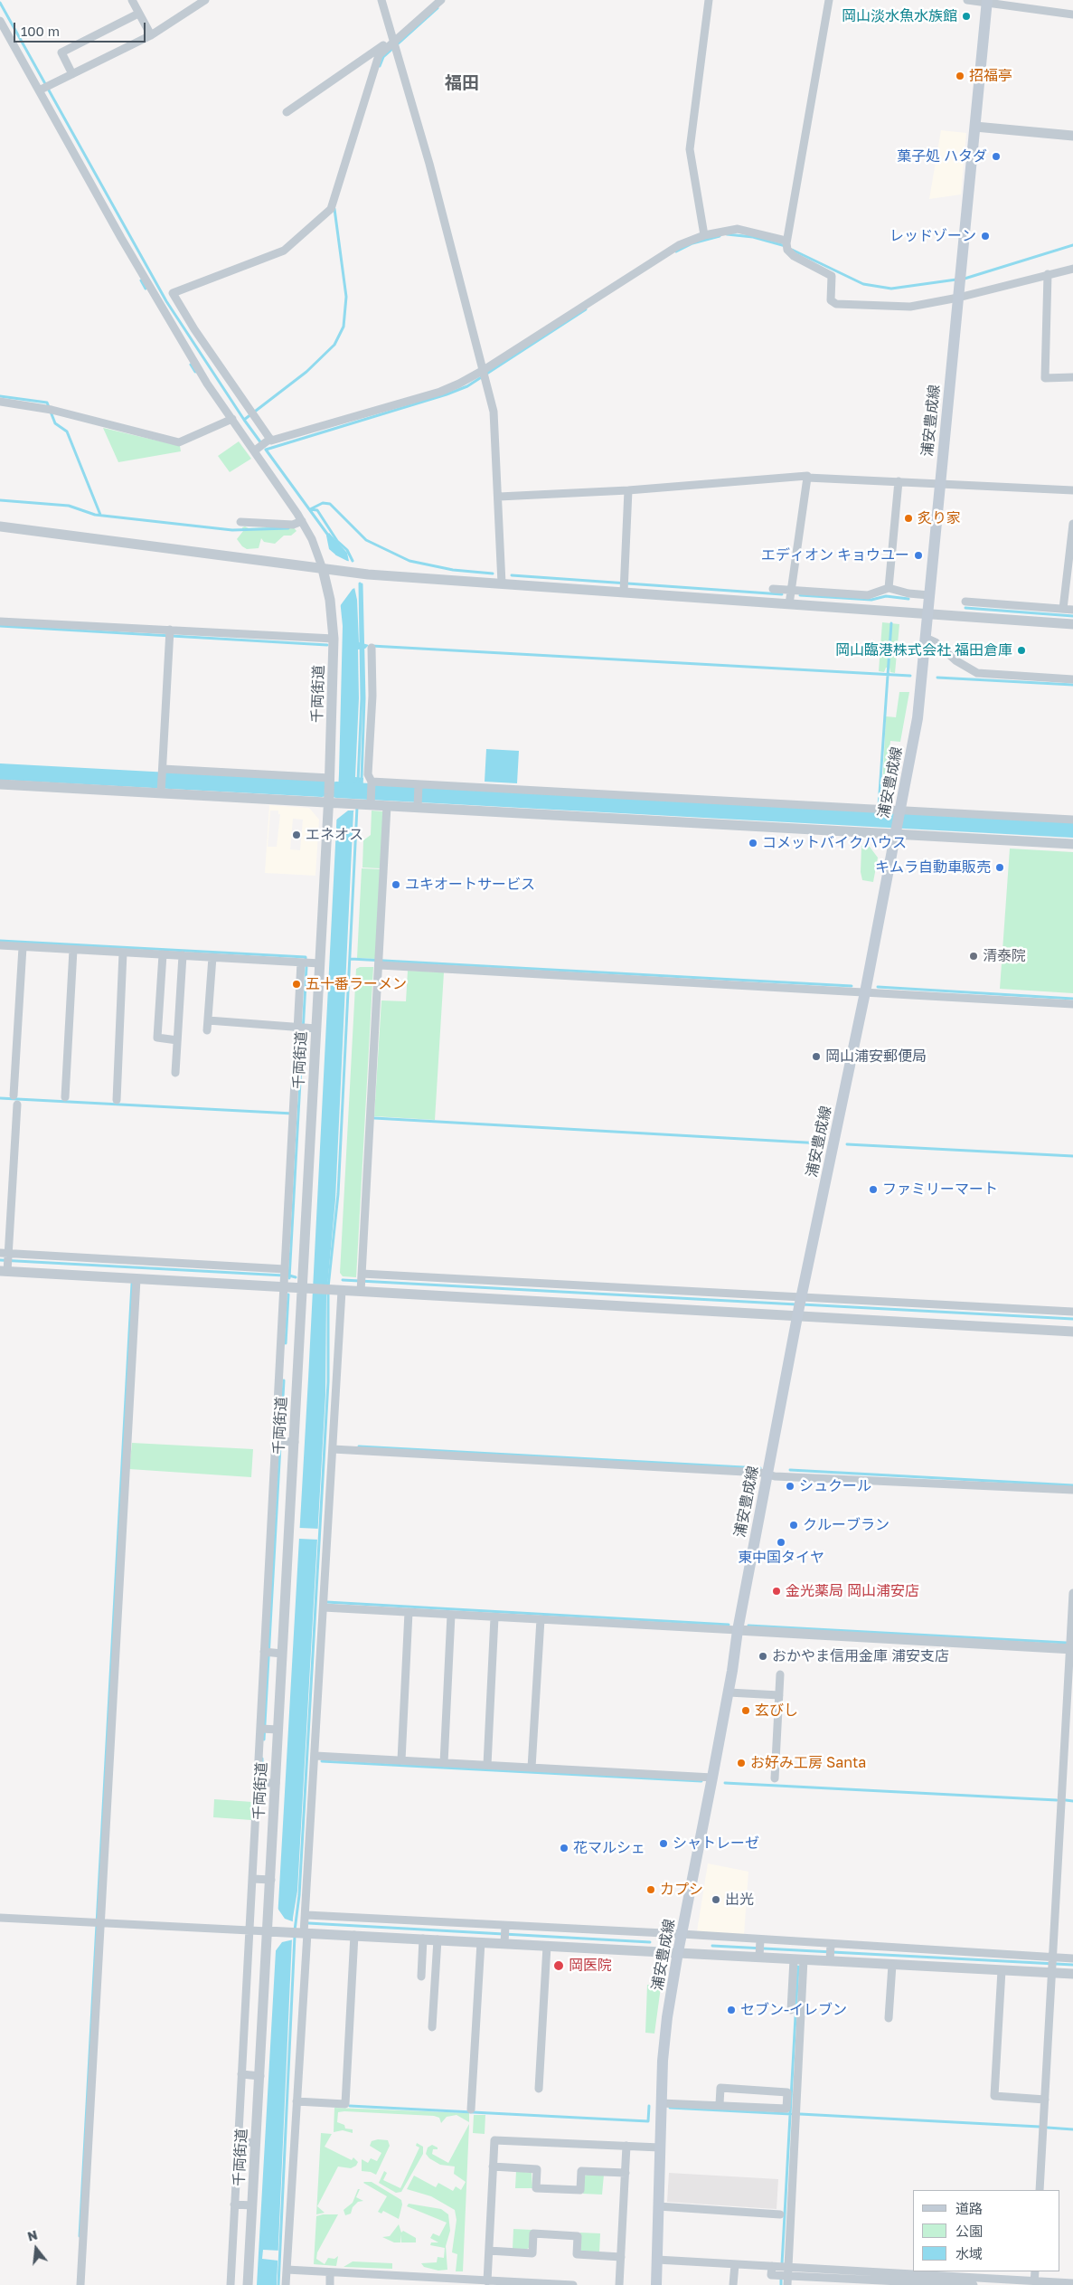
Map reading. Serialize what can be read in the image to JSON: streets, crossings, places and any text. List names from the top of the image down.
{
  "streets": {
    "main road": ["浦安豊成線"],
    "street": ["千両街道"]
  },
  "districts": ["福田"],
  "places": [
    "岡山淡水魚水族館",
    "招福亭",
    "菓子処 ハタダ",
    "レッドゾーン",
    "炙り家",
    "エディオン キョウユー",
    "岡山臨港株式会社 福田倉庫",
    "エネオス",
    "コメットバイクハウス",
    "キムラ自動車販売",
    "ユキオートサービス",
    "清泰院",
    "五十番ラーメン",
    "岡山浦安郵便局",
    "ファミリーマート",
    "シュクール",
    "クルーブラン",
    "東中国タイヤ",
    "金光薬局 岡山浦安店",
    "おかやま信用金庫 浦安支店",
    "玄びし",
    "お好み工房 Santa",
    "シャトレーゼ",
    "花マルシェ",
    "カプシ",
    "出光",
    "岡医院",
    "セブン-イレブン"
  ],
  "legend": ["道路", "公園", "水域"],
  "scale_bar": "100 m",
  "north": "top"
}
